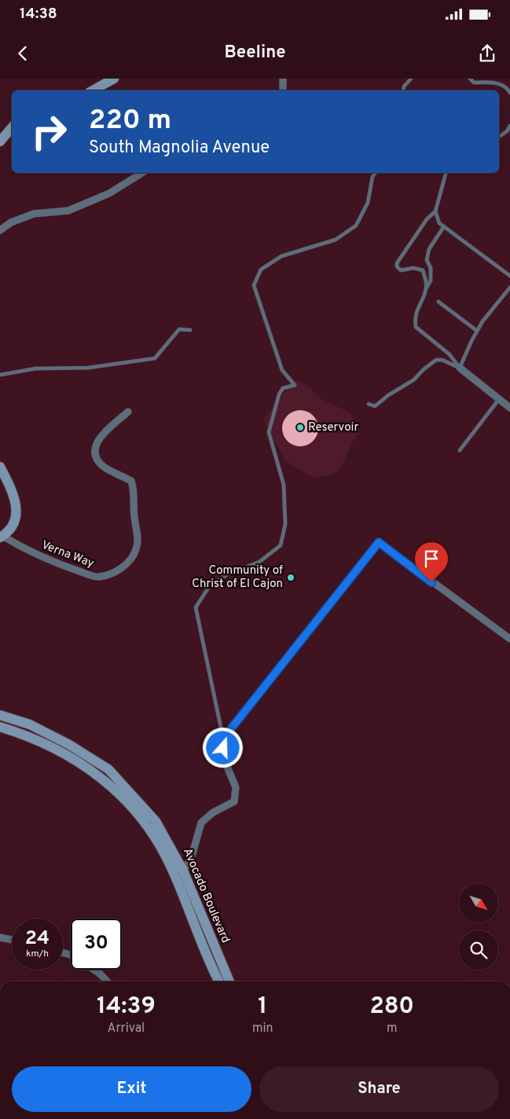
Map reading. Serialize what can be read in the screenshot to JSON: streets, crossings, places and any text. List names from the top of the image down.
{
  "streets": {
    "main road": ["Avocado Boulevard"],
    "street": ["Verna Way"]
  },
  "places": ["Reservoir", "Community of Christ of El Cajon"],
  "north": "bottom right",
  "page": {
    "status": "14:38",
    "header": "Beeline",
    "turn": ["220 m", "South Magnolia Avenue"],
    "speed": "24 km/h",
    "limit": "30",
    "eta": [
      "14:39",
      "Arrival",
      "1",
      "min",
      "280",
      "m"
    ],
    "buttons": ["Exit", "Share"]
  }
}
